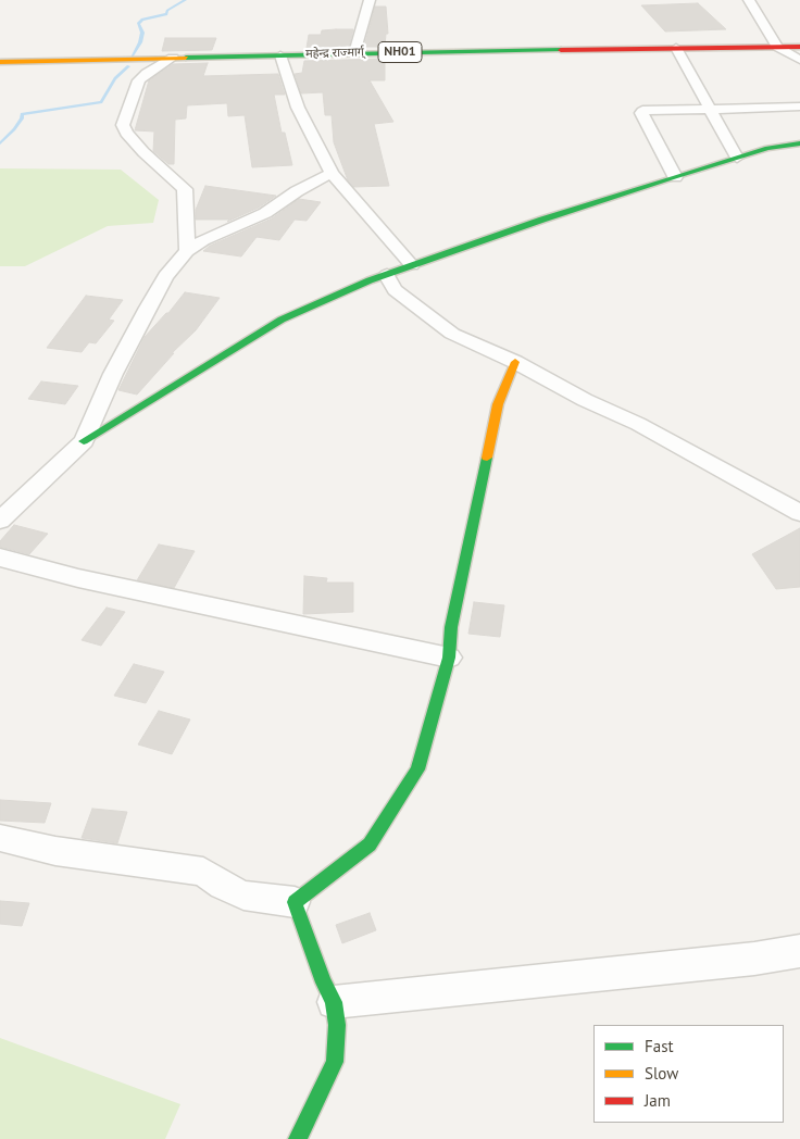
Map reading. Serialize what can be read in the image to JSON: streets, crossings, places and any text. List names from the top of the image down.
{
  "streets": {
    "main road": ["NH01", "महेन्द्र राज्मार्ग्"]
  },
  "legend": ["Fast", "Slow", "Jam"]
}
